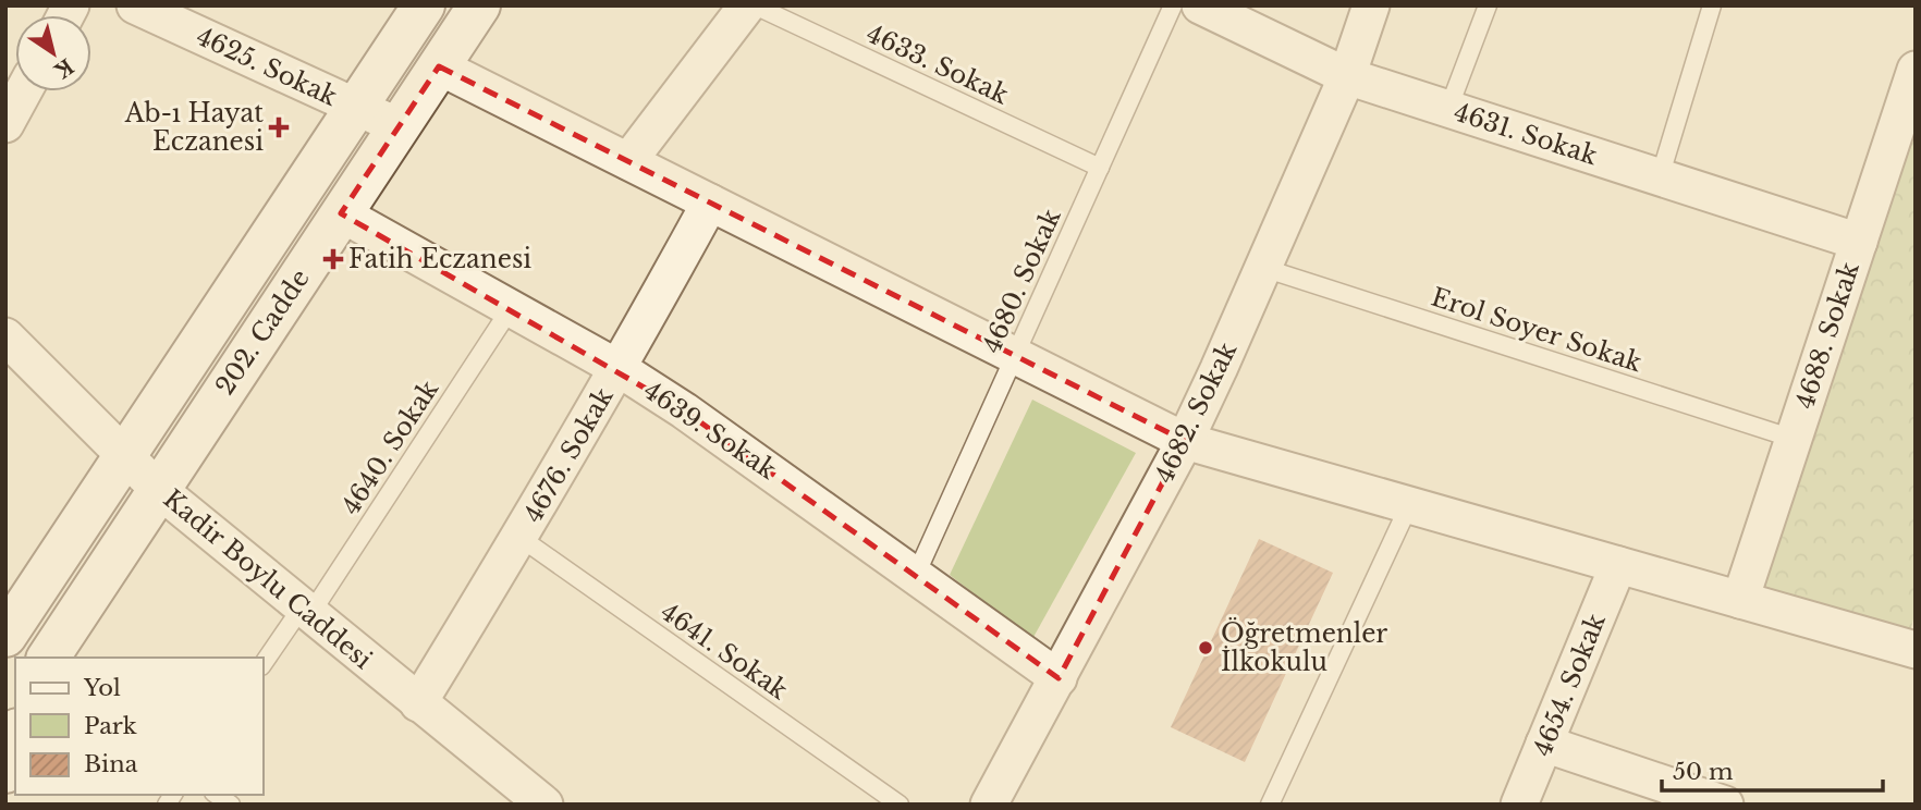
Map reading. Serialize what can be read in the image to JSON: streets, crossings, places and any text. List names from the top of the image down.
{
  "streets": {
    "main road": ["202. Cadde"],
    "street": [
      "4625. Sokak",
      "4631. Sokak",
      "4688. Sokak",
      "4682. Sokak",
      "4639. Sokak",
      "4676. Sokak",
      "Kadir Boylu Caddesi",
      "4654. Sokak"
    ],
    "lane": [
      "4633. Sokak",
      "4680. Sokak",
      "Erol Soyer Sokak",
      "4640. Sokak",
      "4641. Sokak"
    ]
  },
  "crossings": [
    ["4633. Sokak", "4680. Sokak"],
    ["4625. Sokak", "202. Cadde"],
    ["4631. Sokak", "4688. Sokak"],
    ["4631. Sokak", "4682. Sokak"],
    ["4680. Sokak", "4639. Sokak"],
    ["Erol Soyer Sokak", "4688. Sokak"],
    ["Erol Soyer Sokak", "4682. Sokak"],
    ["202. Cadde", "4639. Sokak"],
    ["202. Cadde", "Kadir Boylu Caddesi"],
    ["4682. Sokak", "4639. Sokak"],
    ["4639. Sokak", "4640. Sokak"],
    ["4639. Sokak", "4676. Sokak"],
    ["4640. Sokak", "Kadir Boylu Caddesi"],
    ["4676. Sokak", "Kadir Boylu Caddesi"],
    ["4676. Sokak", "4641. Sokak"]
  ],
  "places": {
    "health": ["Ab-ı Hayat Eczanesi", "Fatih Eczanesi"],
    "other": ["Öğretmenler İlkokulu"]
  },
  "legend": ["Yol", "Park", "Bina"],
  "scale_bar": "50 m",
  "north": "bottom right"
}
